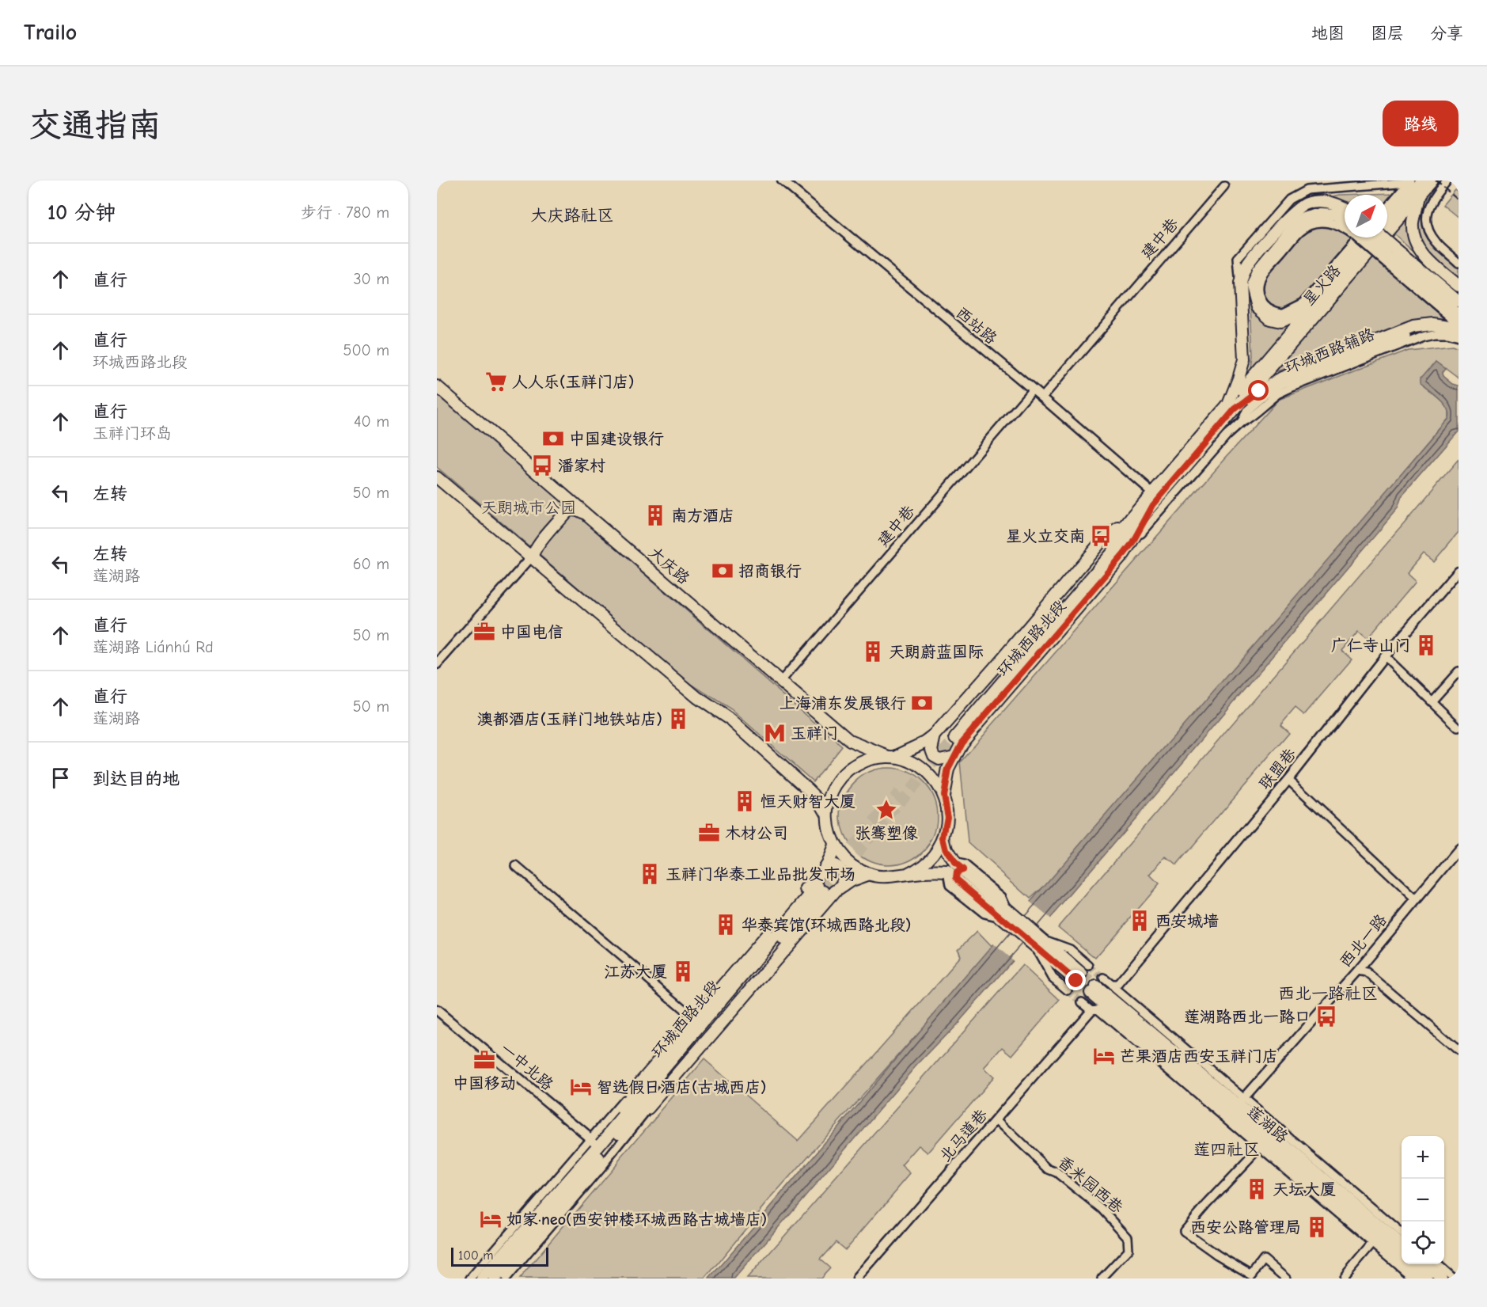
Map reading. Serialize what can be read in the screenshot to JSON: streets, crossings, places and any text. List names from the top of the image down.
{
  "streets": {
    "main road": [
      "星火路",
      "大庆路",
      "环城西路北段",
      "莲湖路"
    ],
    "street": [
      "建中巷",
      "西站路",
      "环城西路辅路",
      "联盟巷",
      "西北一路",
      "一中北路",
      "北马道巷",
      "香米园西巷"
    ]
  },
  "crossings": [
    ["建中巷", "西站路"],
    ["建中巷", "大庆路"],
    ["星火路", "环城西路北段"],
    ["西站路", "环城西路北段"],
    ["环城西路辅路", "环城西路北段"],
    ["大庆路", "环城西路北段"],
    ["环城西路北段", "一中北路"],
    ["西北一路", "莲湖路"],
    ["北马道巷", "香米园西巷"]
  ],
  "districts": ["大庆路社区", "西北一路社区", "莲四社区"],
  "parks": ["天朗城市公园"],
  "places": {
    "supermarket": ["人人乐(玉祥门店)"],
    "bank": ["中国建设银行", "招商银行", "上海浦东发展银行"],
    "bus stop": ["潘家村", "星火立交南", "莲湖路西北一路口"],
    "building": [
      "南方酒店",
      "广仁寺山门",
      "天朗蔚蓝国际",
      "澳都酒店(玉祥门地铁站店)",
      "恒天财智大厦",
      "玉祥门华泰工业品批发市场",
      "西安城墙",
      "华泰宾馆(环城西路北段)",
      "江苏大厦",
      "天坛大厦",
      "西安公路管理局"
    ],
    "office": ["中国电信", "木材公司", "中国移动"],
    "metro station": ["玉祥门"],
    "place": ["张骞塑像"],
    "hotel": ["芒果酒店西安玉祥门店", "智选假日酒店(古城西店)", "如家·neo(西安钟楼环城西路古城墙店)"]
  },
  "scale_bar": "100 m",
  "north": "top right",
  "page": {
    "header": "Trailo",
    "nav": ["地图", "图层", "分享"],
    "buttons": "路线",
    "title": "交通指南",
    "heading": ["10 分钟", "步行 · 780 m"],
    "list": [
      ["直行", "30 m"],
      ["直行", "环城西路北段", "500 m"],
      ["直行", "玉祥门环岛", "40 m"],
      ["左转", "50 m"],
      ["左转", "莲湖路", "60 m"],
      ["直行", "莲湖路 Liánhú Rd", "50 m"],
      ["直行", "莲湖路", "50 m"],
      "到达目的地"
    ],
    "map_buttons": ["+", "−"],
    "scale": "100 m"
  }
}
